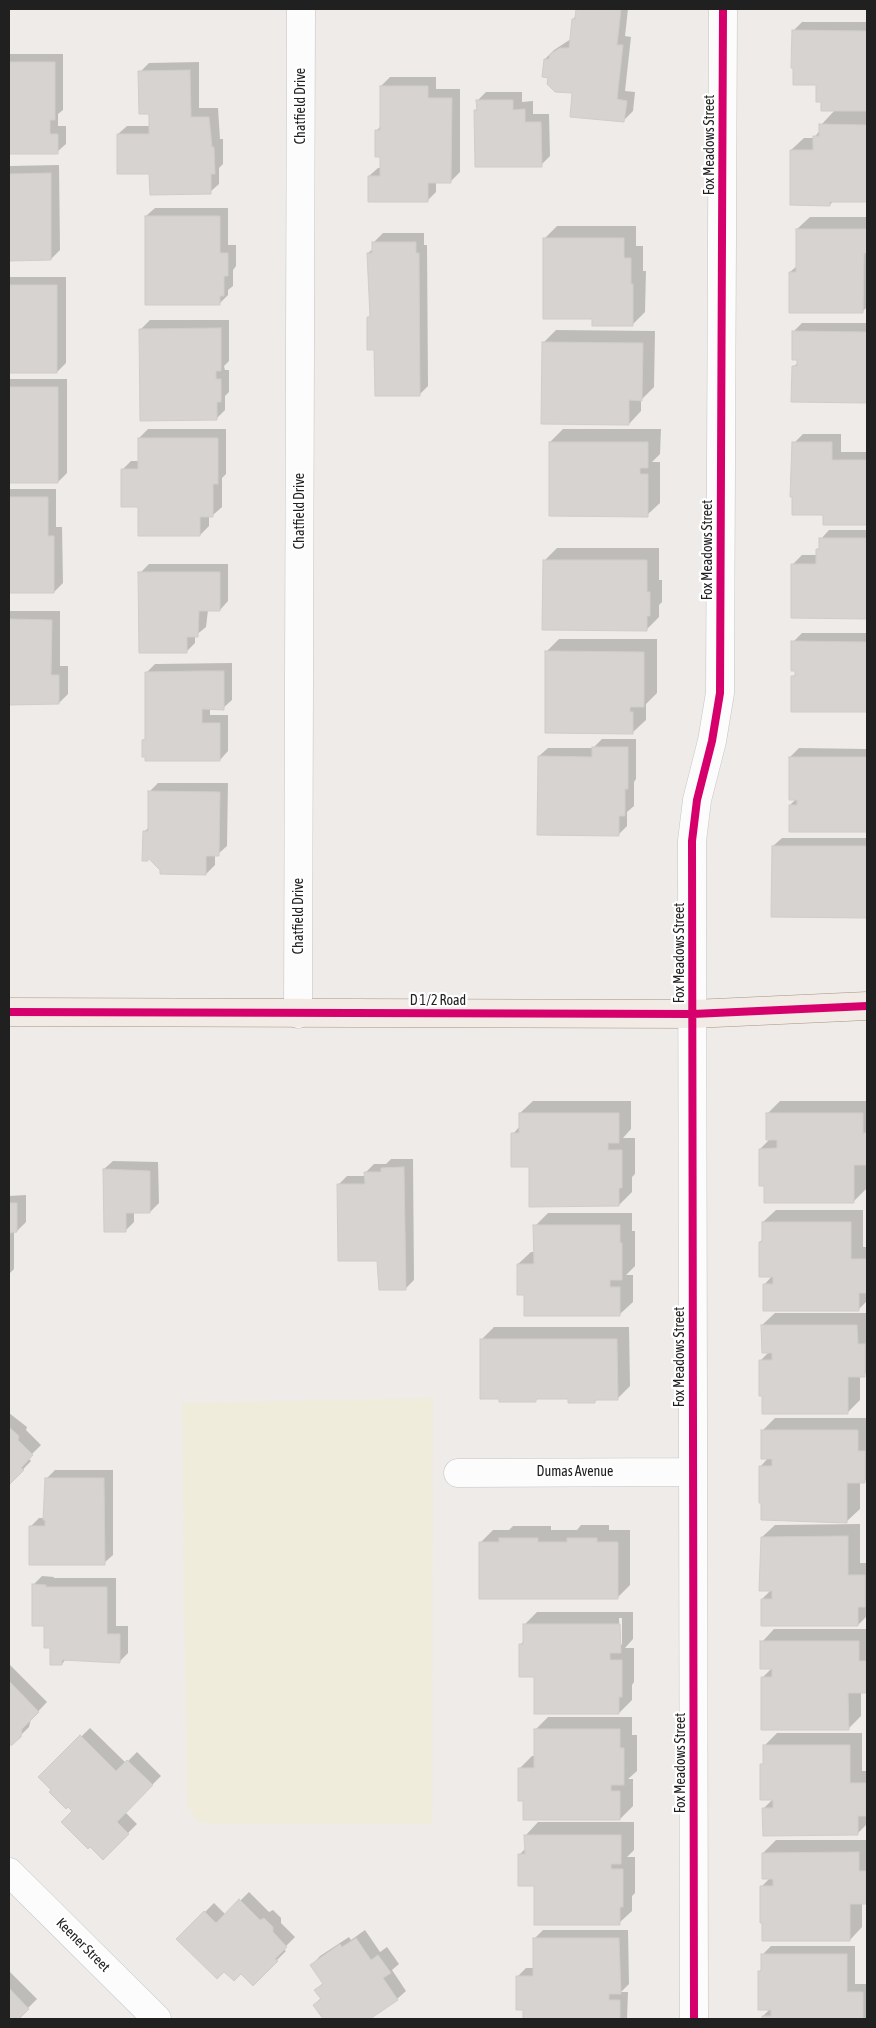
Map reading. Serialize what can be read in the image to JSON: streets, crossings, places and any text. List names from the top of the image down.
{
  "streets": {
    "main road": ["D 1/2 Road"],
    "street": [
      "Chatfield Drive",
      "Fox Meadows Street",
      "Dumas Avenue",
      "Keener Street"
    ]
  },
  "crossings": [
    ["Chatfield Drive", "D 1/2 Road"],
    ["Fox Meadows Street", "D 1/2 Road"],
    ["Fox Meadows Street", "Dumas Avenue"]
  ]
}
